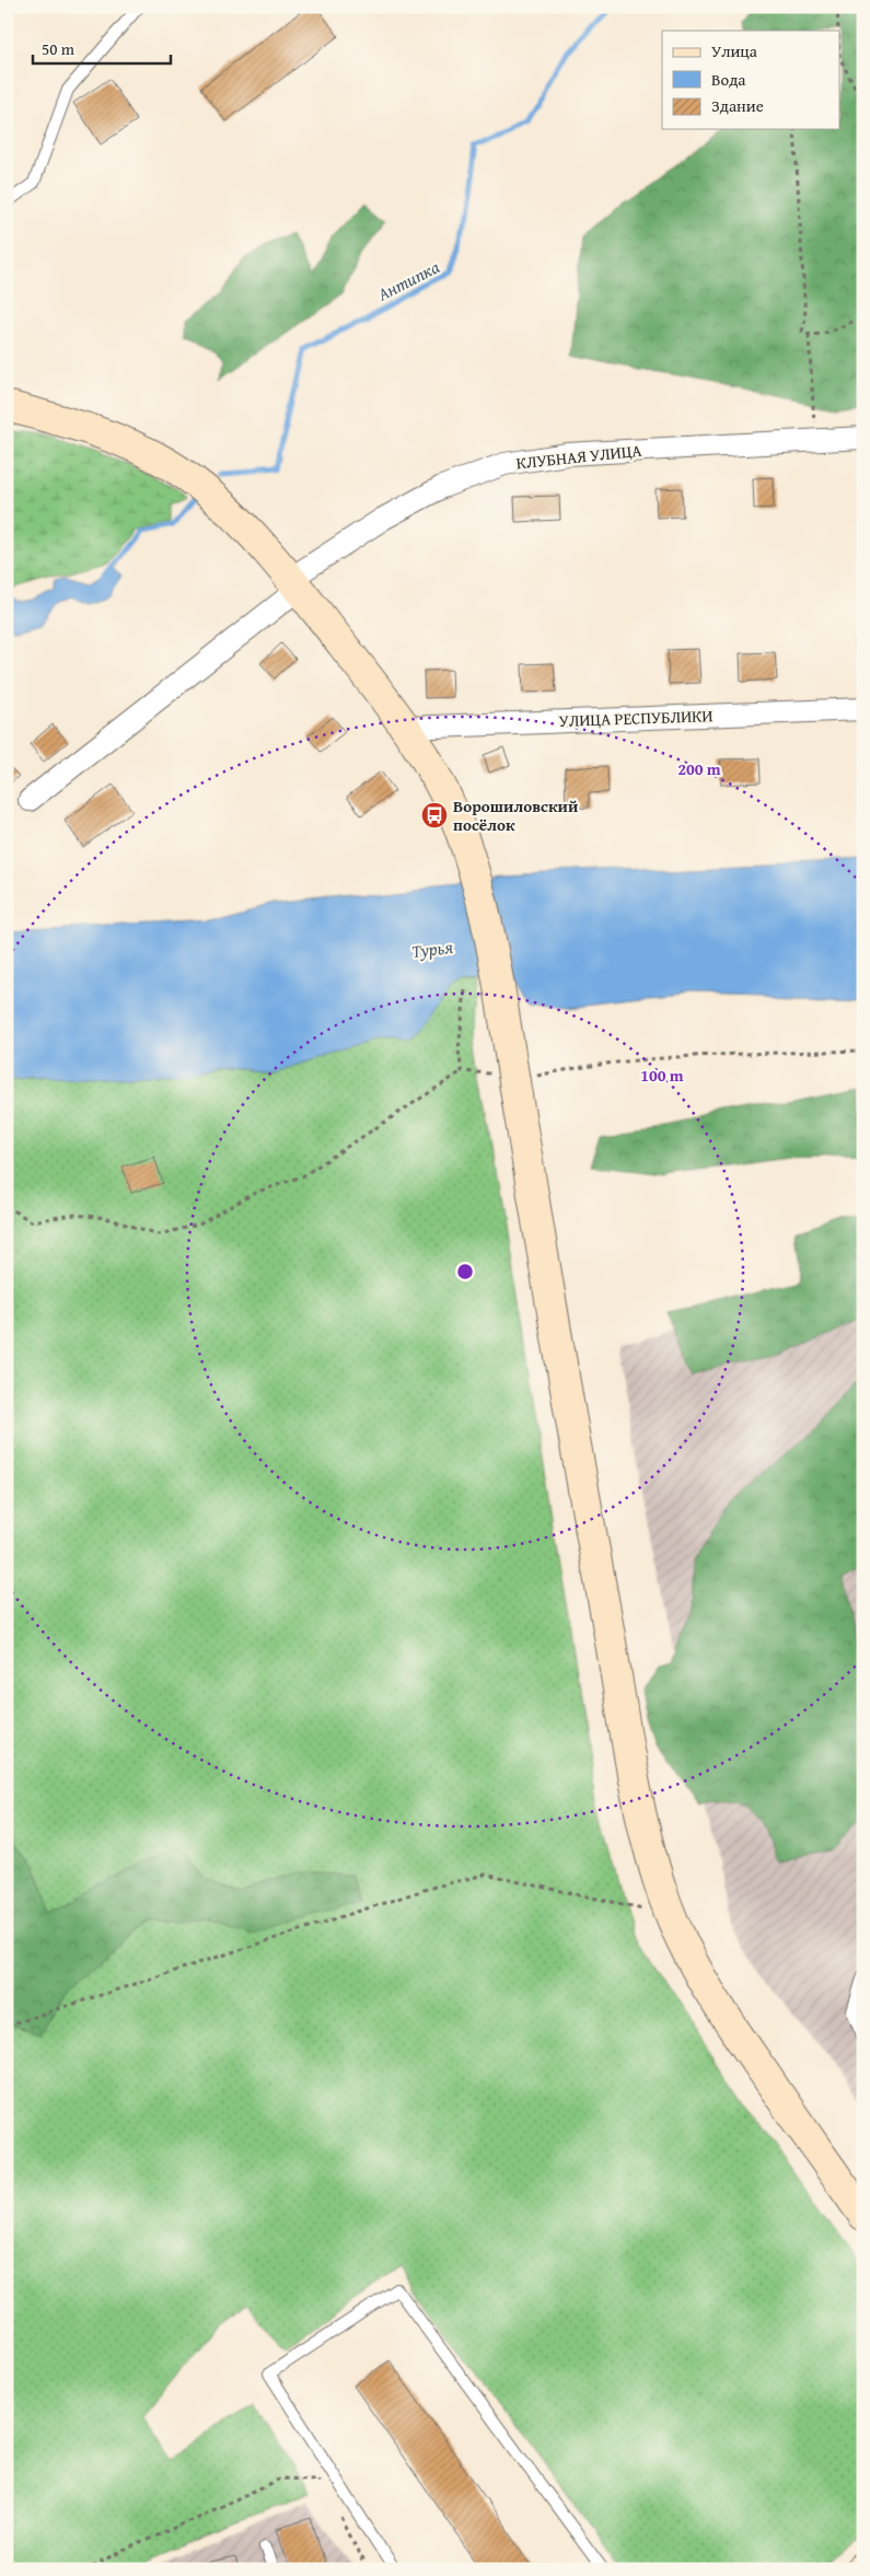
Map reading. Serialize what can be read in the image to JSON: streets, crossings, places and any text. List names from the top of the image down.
{
  "streets": {
    "street": ["КЛУБНАЯ УЛИЦА", "УЛИЦА РЕСПУБЛИКИ"]
  },
  "water": ["Антипка", "Турья"],
  "places": {
    "bus stop": ["Ворошиловский посёлок"]
  },
  "legend": ["Улица", "Вода", "Здание"],
  "scale_bar": "50 m",
  "rings": ["200 m", "100 m"]
}
